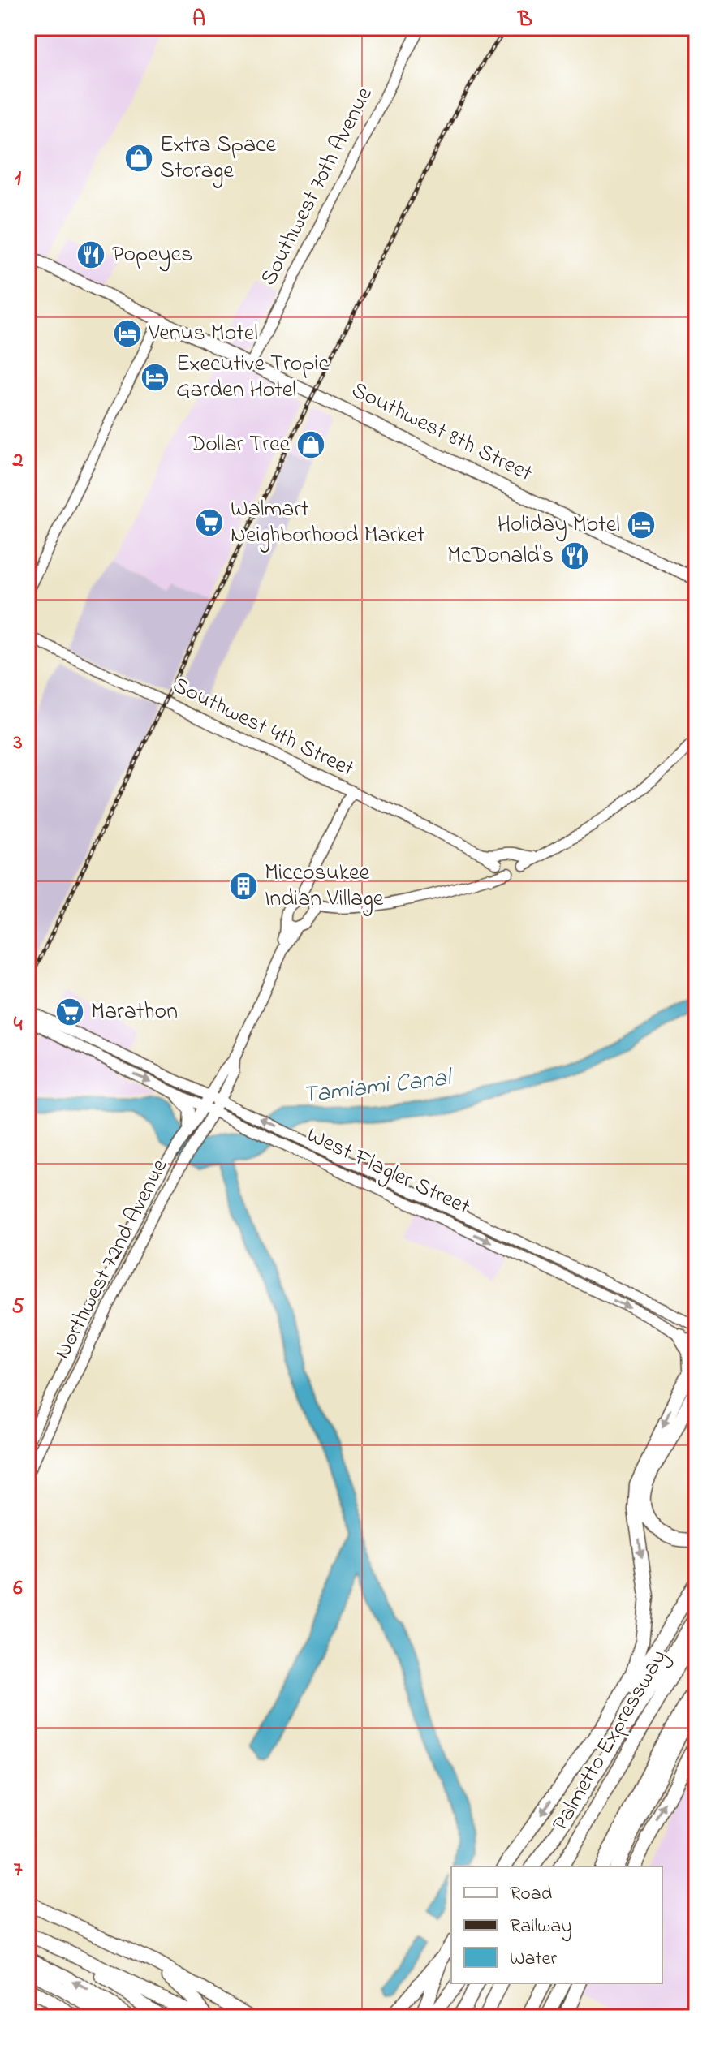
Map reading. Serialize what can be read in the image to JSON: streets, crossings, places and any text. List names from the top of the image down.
{
  "streets": {
    "highway": ["Palmetto Expressway"],
    "main road": [
      "Southwest 70th Avenue",
      "Southwest 8th Street",
      "Southwest 4th Street",
      "West Flagler Street",
      "Northwest 72nd Avenue"
    ]
  },
  "crossings": [
    ["Southwest 70th Avenue", "Southwest 8th Street"],
    ["West Flagler Street", "Northwest 72nd Avenue"]
  ],
  "water": ["Tamiami Canal"],
  "places": {
    "shop": ["Extra Space Storage", "Dollar Tree"],
    "restaurant": ["Popeyes", "McDonald's"],
    "hotel": ["Venus Motel", "Executive Tropic Garden Hotel", "Holiday Motel"],
    "supermarket": ["Walmart Neighborhood Market", "Marathon"],
    "building": ["Miccosukee Indian Village"]
  },
  "legend": ["Road", "Railway", "Water"],
  "grid": {
    "columns": ["A", "B"],
    "rows": [
      "1",
      "2",
      "3",
      "4",
      "5",
      "6",
      "7"
    ]
  }
}
